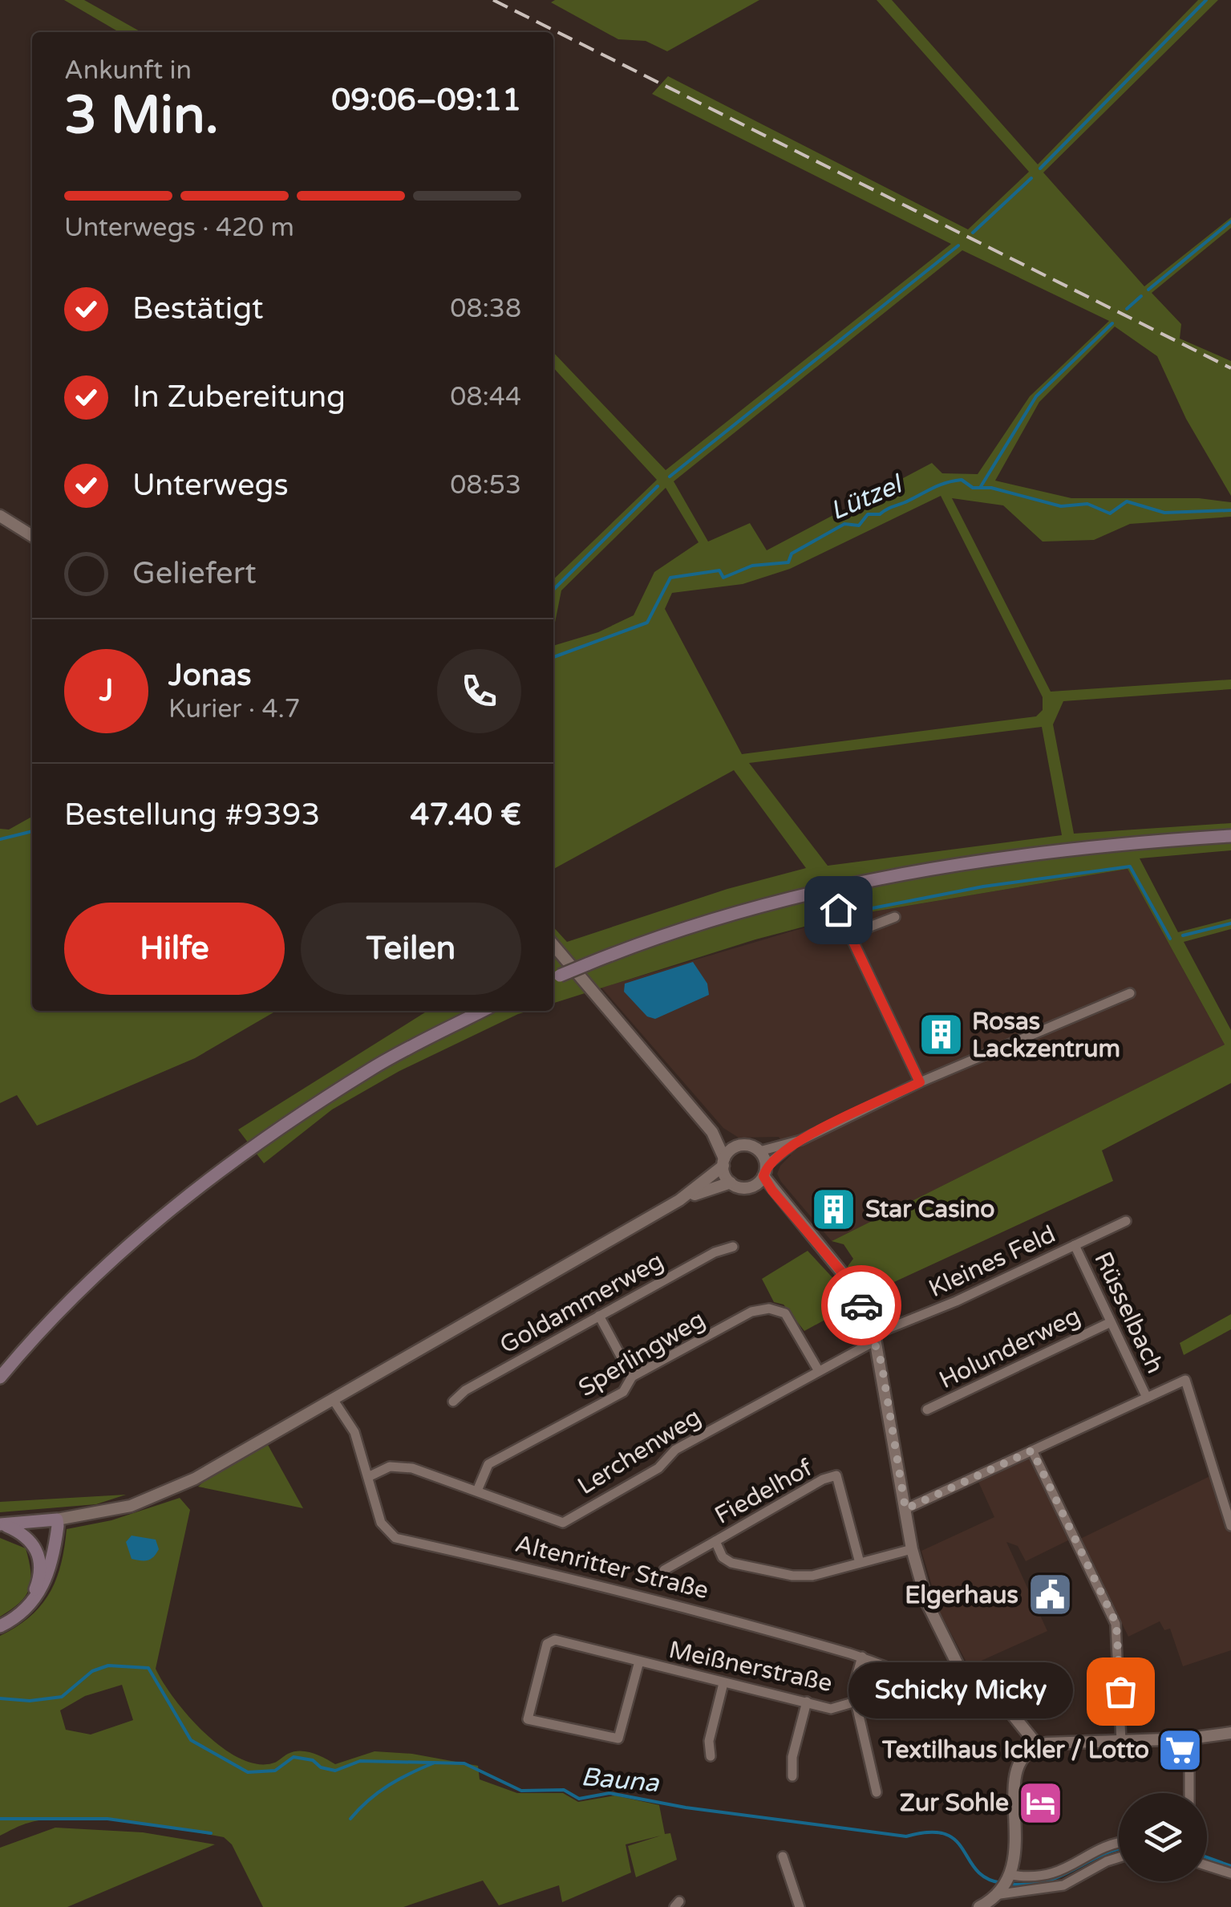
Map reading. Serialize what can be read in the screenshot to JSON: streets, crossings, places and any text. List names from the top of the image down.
{
  "streets": {
    "street": [
      "Kleines Feld",
      "Goldammerweg",
      "Rüsselbach",
      "Holunderweg",
      "Sperlingweg",
      "Lerchenweg",
      "Fiedelhof",
      "Altenritter Straße",
      "Meißnerstraße"
    ]
  },
  "crossings": [
    ["Kleines Feld", "Rüsselbach"],
    ["Kleines Feld", "Lerchenweg"],
    ["Rüsselbach", "Holunderweg"],
    ["Sperlingweg", "Lerchenweg"],
    ["Lerchenweg", "Altenritter Straße"],
    ["Altenritter Straße", "Meißnerstraße"]
  ],
  "water": ["Lützel", "Bauna"],
  "places": {
    "building": ["Rosas Lackzentrum", "Star Casino"],
    "public building": ["Elgerhaus"],
    "other": ["Schicky Micky"],
    "supermarket": ["Textilhaus Ickler / Lotto"],
    "hotel": ["Zur Sohle"]
  },
  "page": {
    "heading": ["3 Min.", "Ankunft in", "09:06–09:11"],
    "panel": [
      "Jonas",
      "Kurier · 4.7",
      "Bestellung #9393",
      "47.40 €"
    ],
    "bar": "Unterwegs · 420 m",
    "list": [
      ["Bestätigt", "08:38"],
      ["In Zubereitung", "08:44"],
      ["Unterwegs", "08:53"],
      "Geliefert"
    ],
    "round": "J",
    "buttons": ["Hilfe", "Teilen"],
    "bubble": "Schicky Micky"
  }
}
